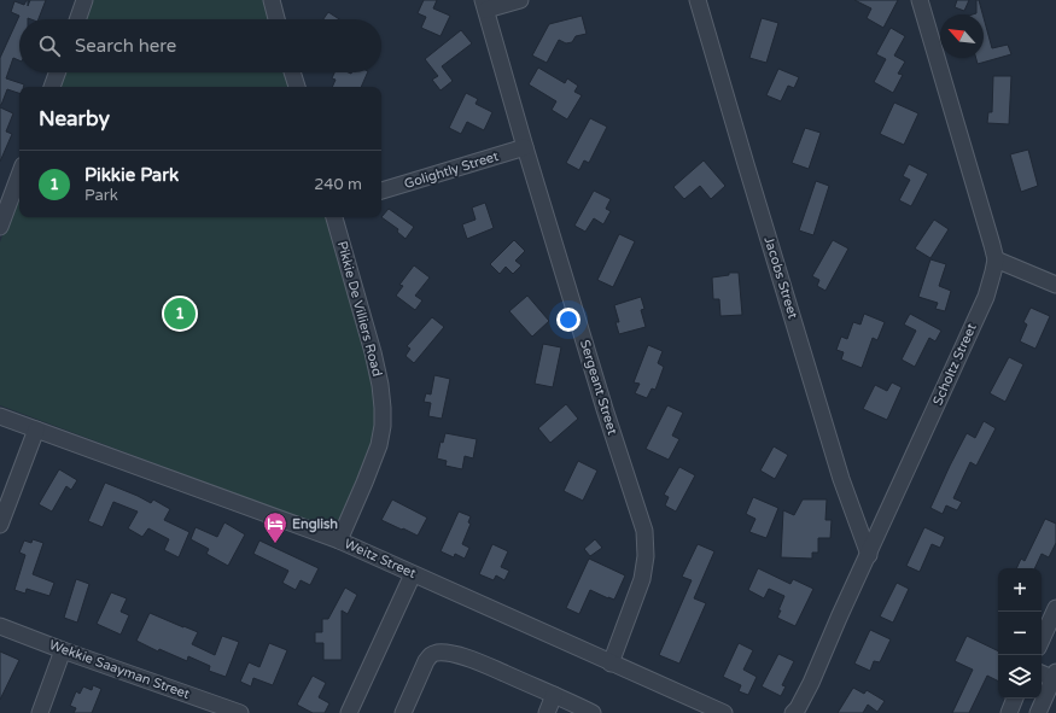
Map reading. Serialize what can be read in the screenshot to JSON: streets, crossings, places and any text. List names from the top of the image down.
{
  "streets": {
    "street": [
      "Golightly Street",
      "Jacobs Street",
      "Pikkie De Villiers Road",
      "Scholtz Street",
      "Sergeant Street",
      "Weitz Street",
      "Wekkie Saayman Street"
    ]
  },
  "crossings": [
    ["Golightly Street", "Sergeant Street"],
    ["Jacobs Street", "Scholtz Street"],
    ["Pikkie De Villiers Road", "Weitz Street"],
    ["Sergeant Street", "Weitz Street"]
  ],
  "places": {
    "hotel": ["English"]
  },
  "north": "top left",
  "page": {
    "search": "Search here",
    "heading": "Nearby",
    "list": [
      {
        "mark": "1",
        "name": "Pikkie Park",
        "note": "Park",
        "value": "240 m"
      }
    ],
    "pins": "1",
    "map_buttons": ["+", "−"]
  }
}
